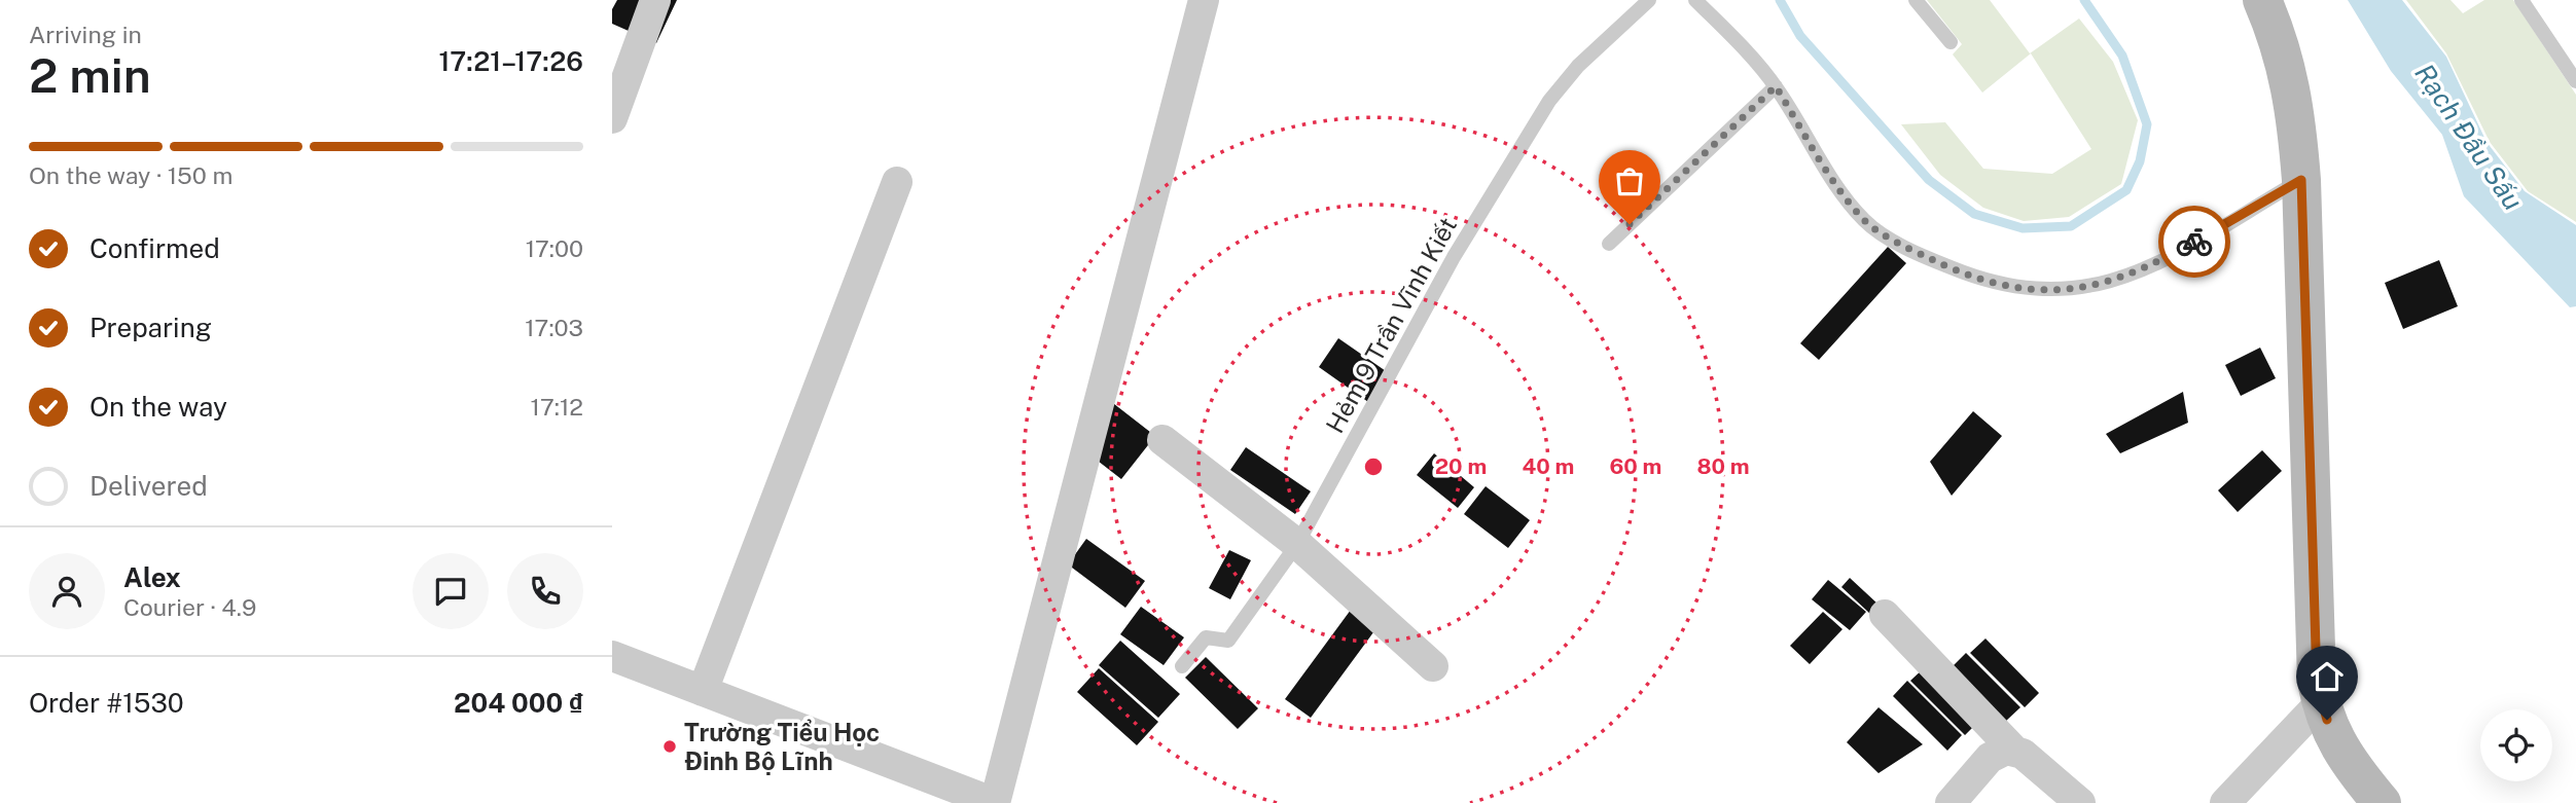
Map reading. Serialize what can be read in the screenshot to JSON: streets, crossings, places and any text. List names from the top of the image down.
{
  "streets": {
    "lane": ["Hẻm 9 Trần Vĩnh Kiết"]
  },
  "water": ["Rạch Đầu Sấu"],
  "places": ["Trường Tiểu Học Đinh Bộ Lĩnh"],
  "page": {
    "heading": ["2 min", "Arriving in", "17:21–17:26"],
    "panel": [
      "Alex",
      "Courier · 4.9",
      "Order #1530",
      "204 000 ₫"
    ],
    "bar": "On the way · 150 m",
    "list": [
      ["Confirmed", "17:00"],
      ["Preparing", "17:03"],
      ["On the way", "17:12"],
      "Delivered"
    ]
  },
  "rings": [
    "20 m",
    "40 m",
    "60 m",
    "80 m"
  ]
}
